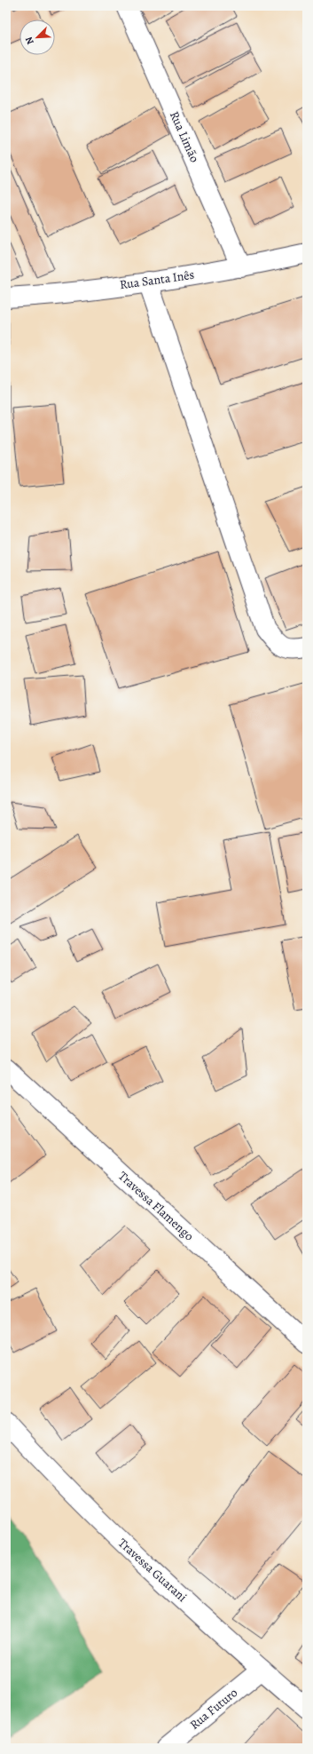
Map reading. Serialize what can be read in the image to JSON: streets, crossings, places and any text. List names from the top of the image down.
{
  "streets": {
    "street": [
      "Rua Limão",
      "Rua Santa Inês",
      "Travessa Flamengo",
      "Travessa Guarani",
      "Rua Futuro"
    ]
  },
  "crossings": [
    ["Rua Limão", "Rua Santa Inês"],
    ["Travessa Guarani", "Rua Futuro"]
  ],
  "north": "bottom left"
}
